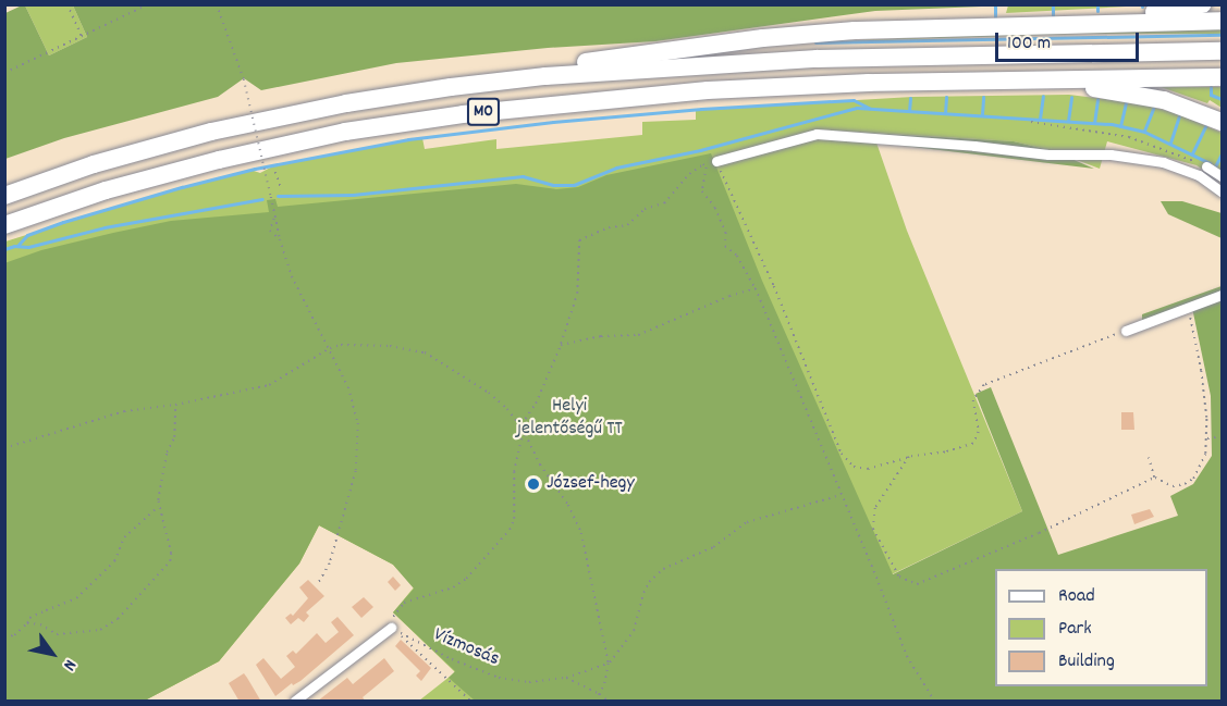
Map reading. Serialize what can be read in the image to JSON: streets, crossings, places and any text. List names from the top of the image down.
{
  "streets": {
    "highway": ["M0"],
    "path": ["Vízmosás"]
  },
  "parks": ["Helyi jelentőségű TT"],
  "places": ["József-hegy"],
  "legend": ["Road", "Park", "Building"],
  "scale_bar": "100 m",
  "north": "bottom right"
}
